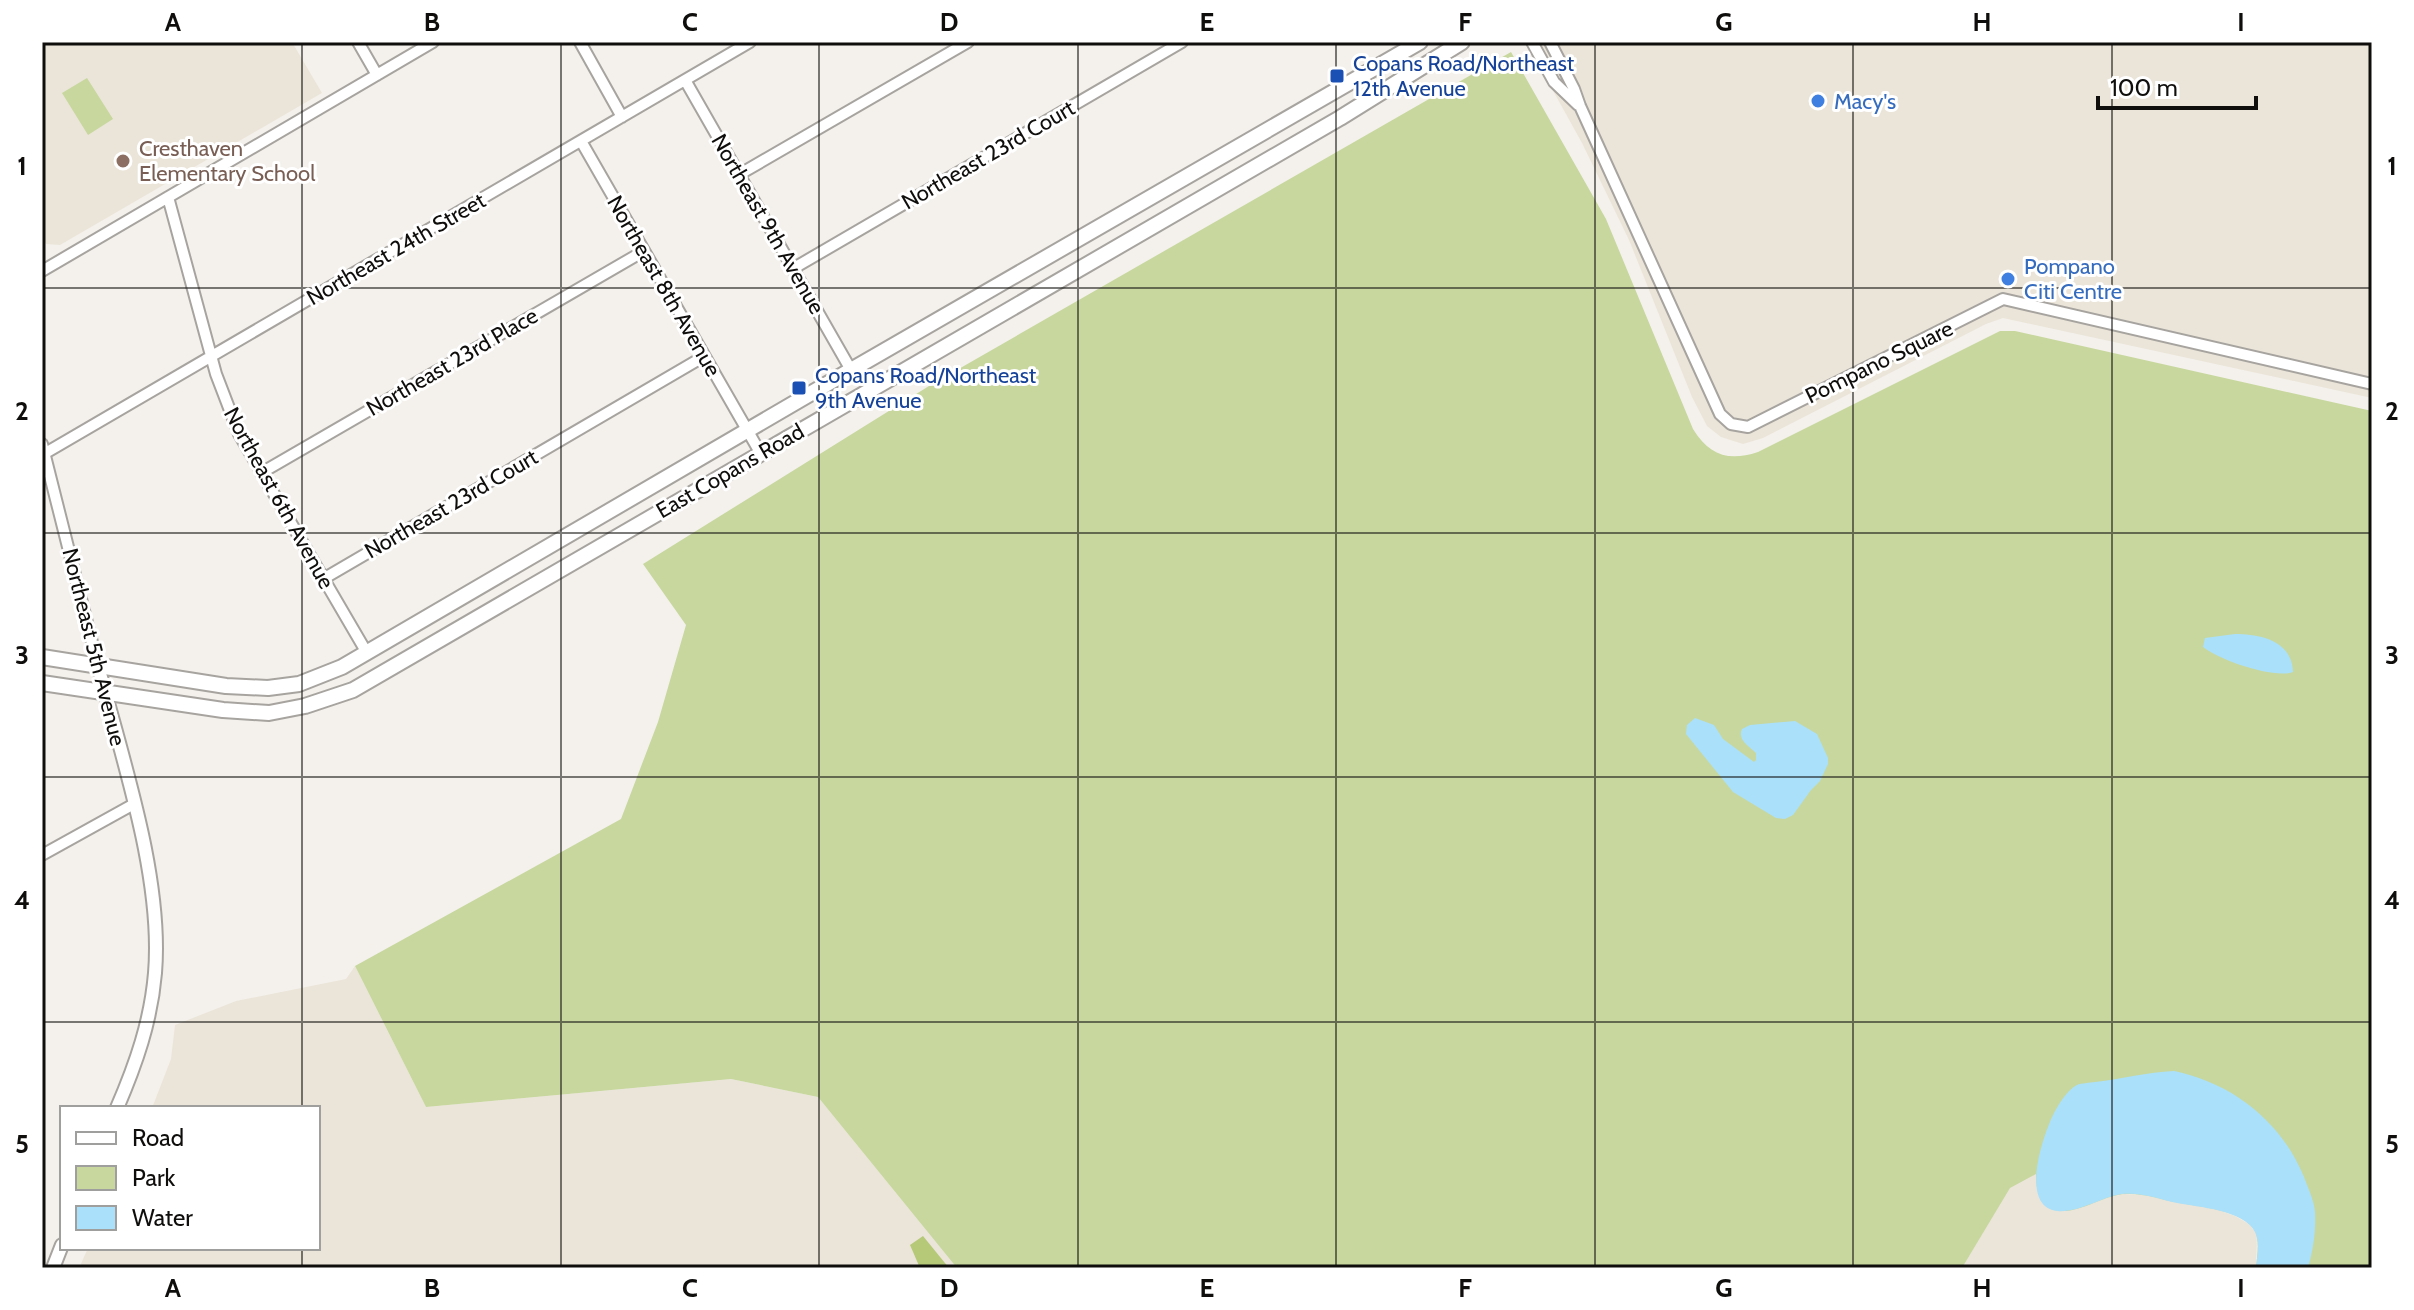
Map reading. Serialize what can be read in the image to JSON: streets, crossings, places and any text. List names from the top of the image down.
{
  "streets": {
    "main road": ["East Copans Road"],
    "street": [
      "Northeast 23rd Court",
      "Northeast 9th Avenue",
      "Northeast 24th Street",
      "Northeast 8th Avenue",
      "Northeast 23rd Place",
      "Pompano Square",
      "Northeast 6th Avenue",
      "Northeast 5th Avenue"
    ]
  },
  "crossings": [
    ["Northeast 23rd Court", "Northeast 9th Avenue"],
    ["Northeast 23rd Court", "Northeast 8th Avenue"],
    ["Northeast 23rd Court", "Northeast 6th Avenue"],
    ["Northeast 9th Avenue", "Northeast 24th Street"],
    ["Northeast 9th Avenue", "East Copans Road"],
    ["Northeast 24th Street", "Northeast 8th Avenue"],
    ["Northeast 24th Street", "Northeast 6th Avenue"],
    ["Northeast 24th Street", "Northeast 5th Avenue"],
    ["Northeast 8th Avenue", "Northeast 23rd Place"],
    ["Northeast 8th Avenue", "East Copans Road"],
    ["Northeast 23rd Place", "Northeast 6th Avenue"],
    ["East Copans Road", "Northeast 6th Avenue"],
    ["East Copans Road", "Northeast 5th Avenue"]
  ],
  "places": {
    "transit": ["Copans Road/Northeast 12th Avenue", "Copans Road/Northeast 9th Avenue"],
    "other": ["Macy's", "Cresthaven Elementary School", "Pompano Citi Centre"]
  },
  "legend": ["Road", "Park", "Water"],
  "scale_bar": "100 m",
  "grid": {
    "columns": [
      "A",
      "B",
      "C",
      "D",
      "E",
      "F",
      "G",
      "H",
      "I"
    ],
    "rows": [
      "1",
      "2",
      "3",
      "4",
      "5"
    ]
  }
}
